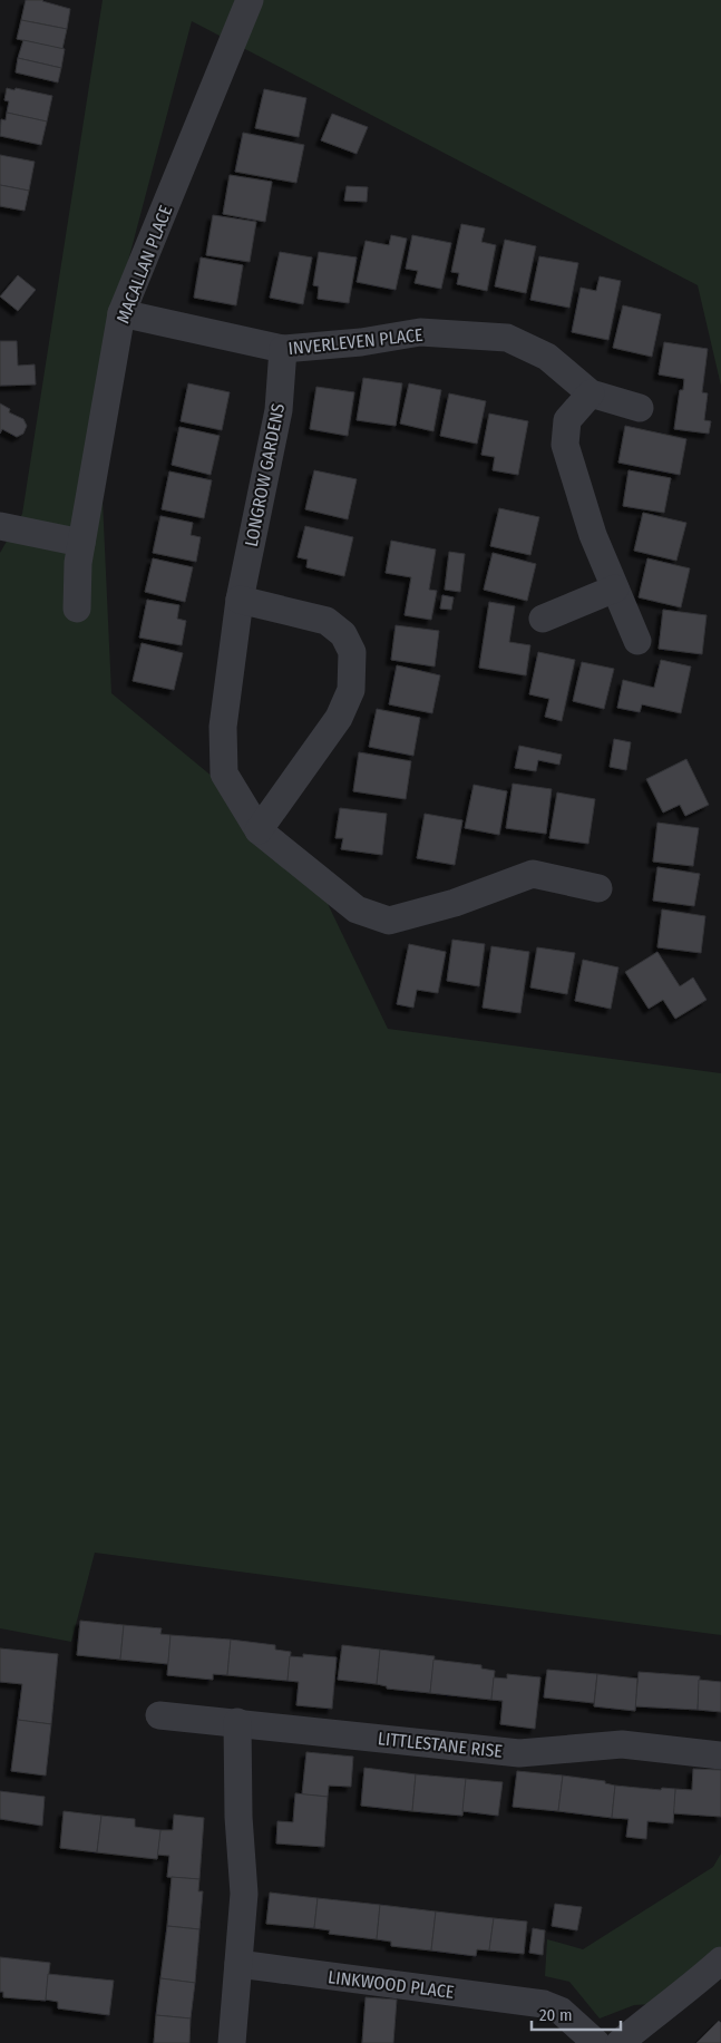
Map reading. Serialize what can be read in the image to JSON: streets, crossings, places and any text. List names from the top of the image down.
{
  "streets": {
    "street": [
      "MACALLAN PLACE",
      "INVERLEVEN PLACE",
      "LONGROW GARDENS",
      "LITTLESTANE RISE",
      "LINKWOOD PLACE"
    ]
  },
  "crossings": [
    ["MACALLAN PLACE", "INVERLEVEN PLACE"],
    ["INVERLEVEN PLACE", "LONGROW GARDENS"]
  ],
  "scale_bar": "20 m"
}
